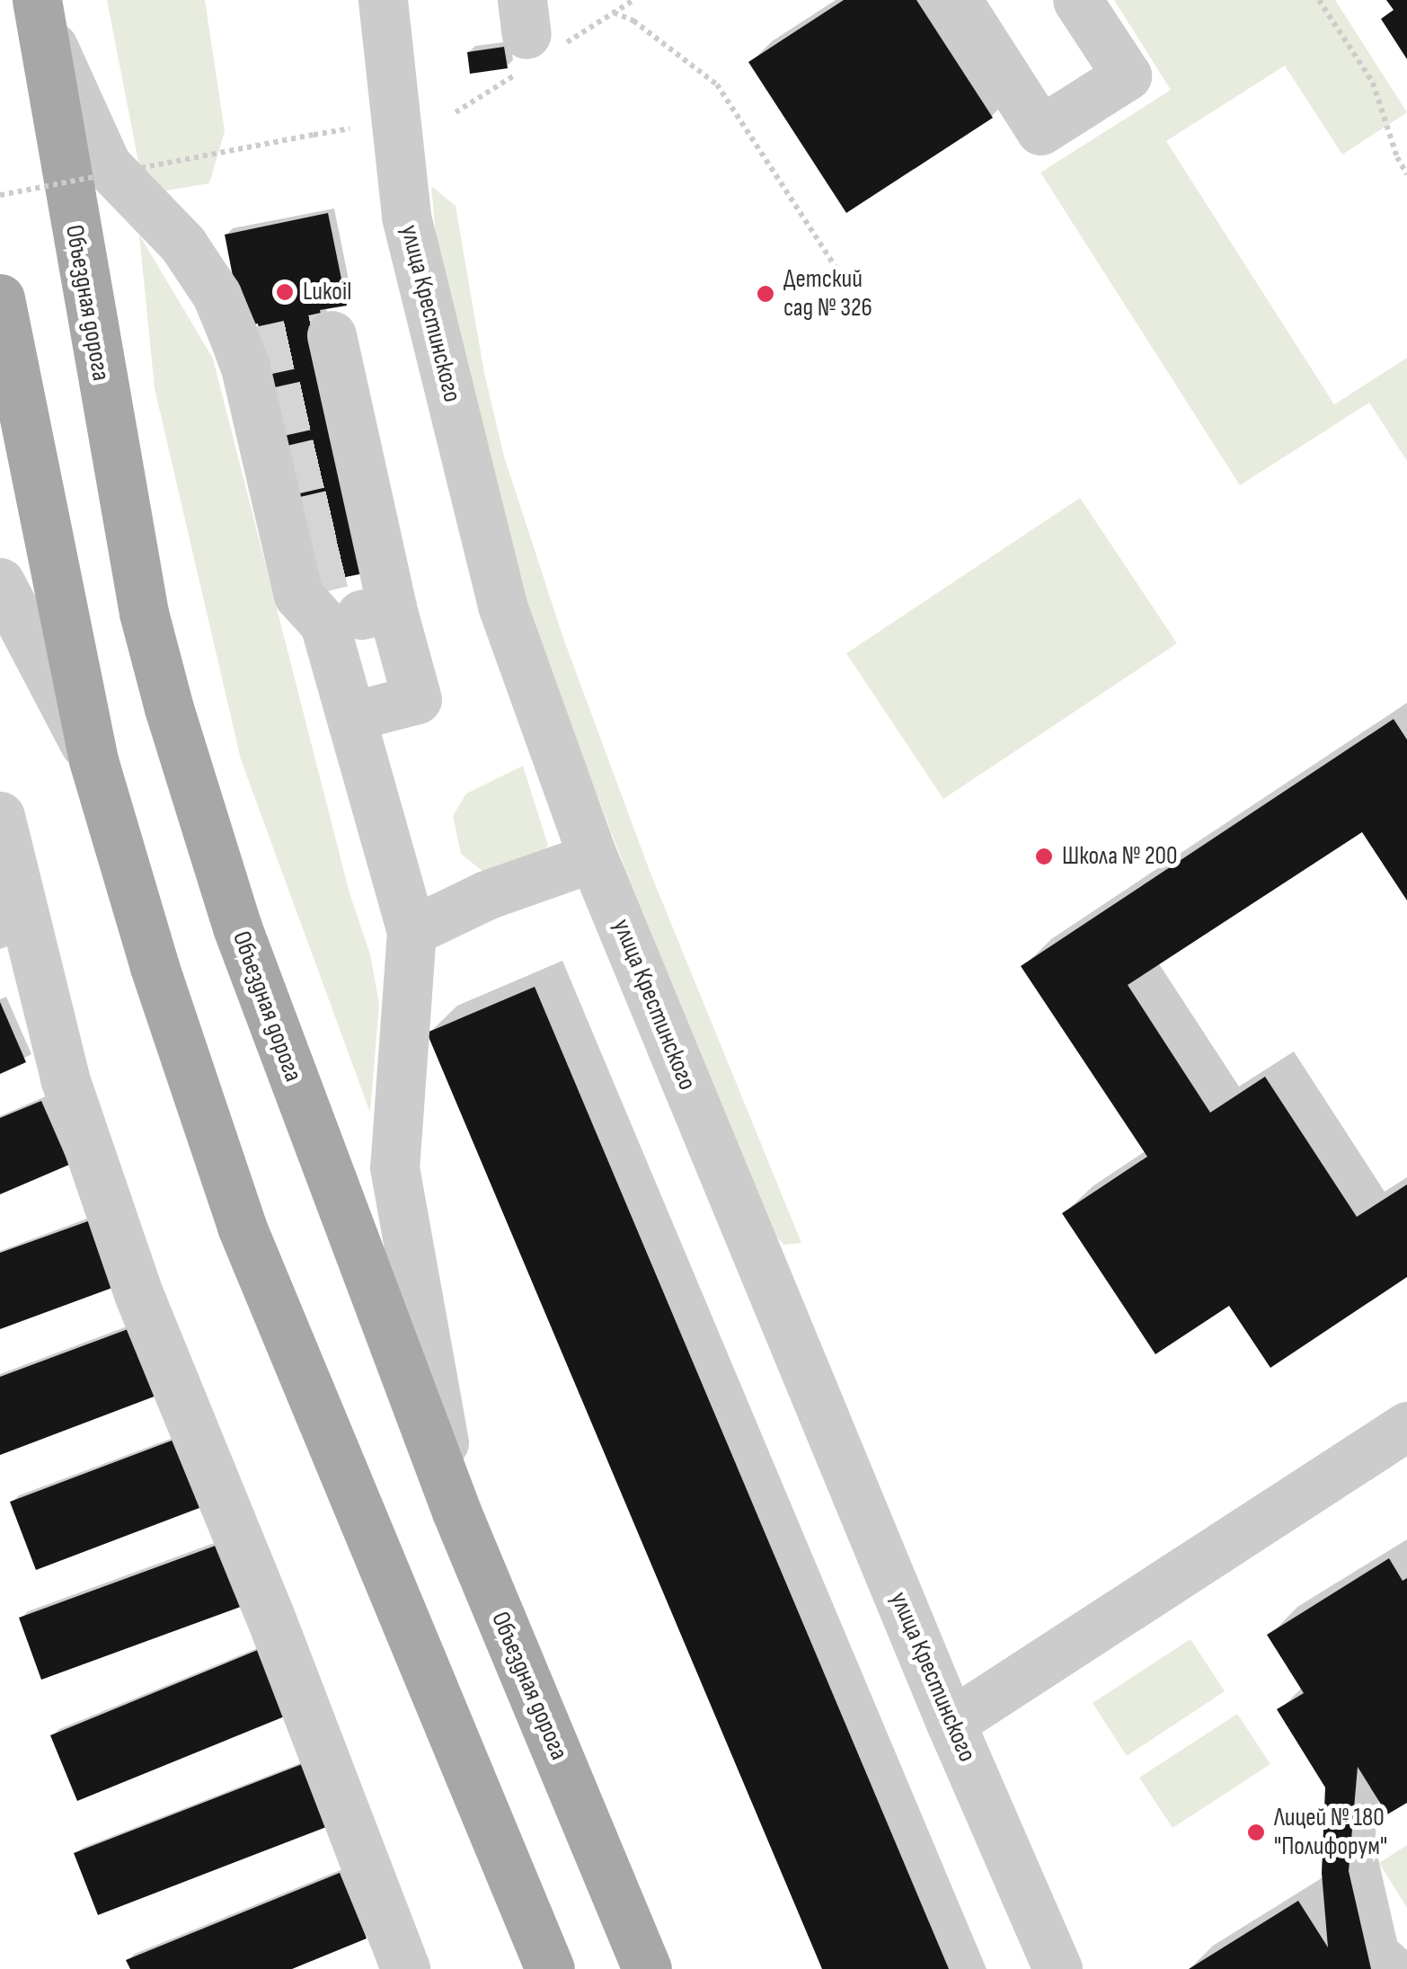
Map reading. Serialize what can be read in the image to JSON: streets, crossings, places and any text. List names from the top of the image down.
{
  "streets": {
    "main road": ["Объездная дорога"],
    "street": ["улица Крестинского"]
  },
  "places": [
    "Lukoil",
    "Детский сад № 326",
    "Школа № 200",
    "Лицей № 180 \"Полифорум\""
  ]
}
